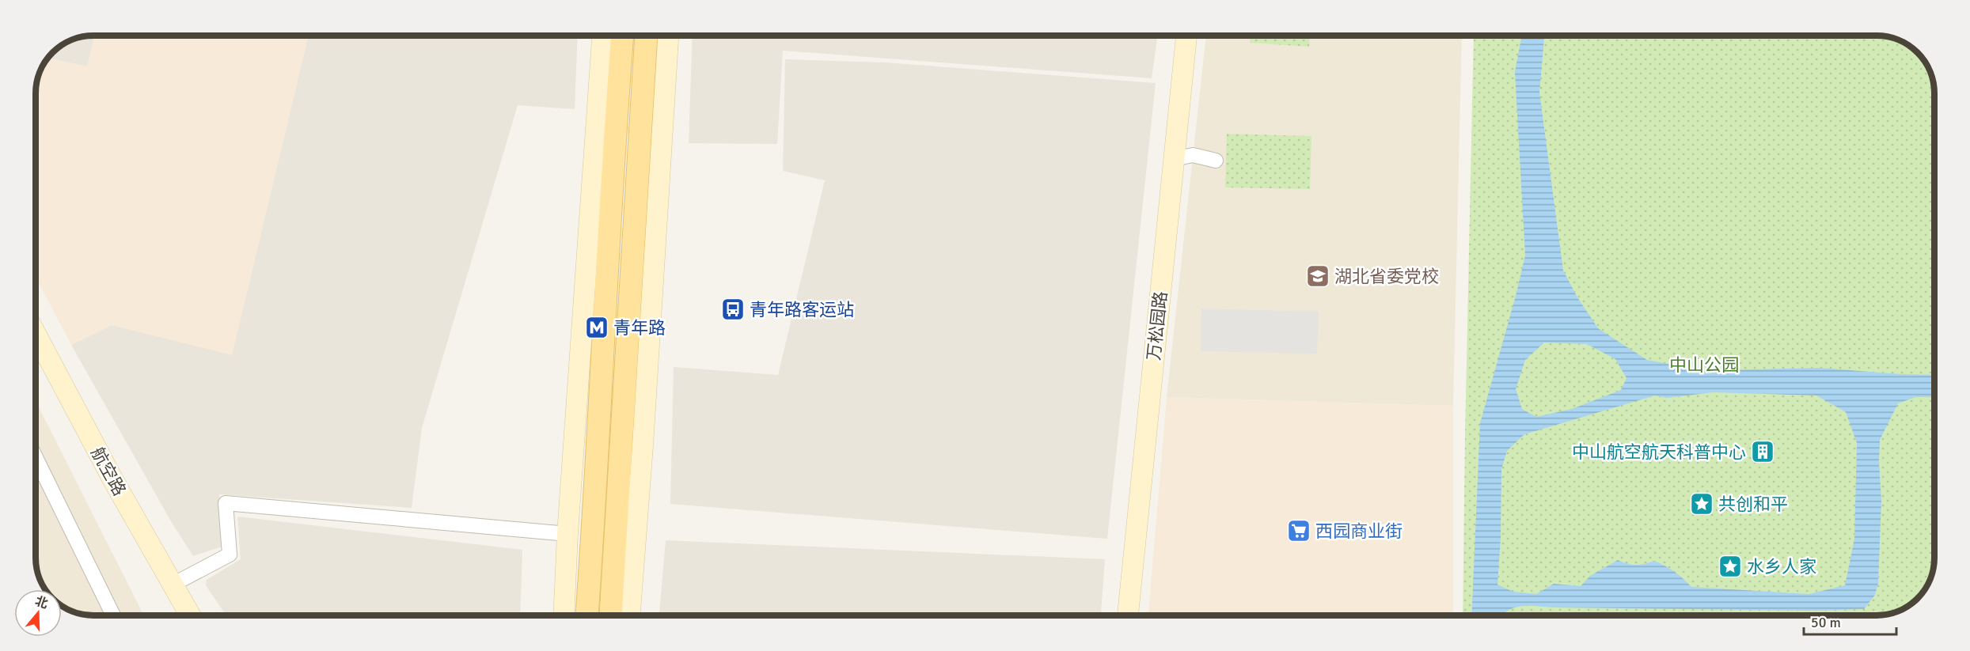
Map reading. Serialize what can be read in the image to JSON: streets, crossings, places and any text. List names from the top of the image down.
{
  "streets": {
    "main road": ["万松园路", "航空路"]
  },
  "parks": ["中山公园"],
  "places": {
    "school or university": ["湖北省委党校"],
    "bus stop": ["青年路客运站"],
    "metro station": ["青年路"],
    "building": ["中山航空航天科普中心"],
    "place": ["共创和平", "水乡人家"],
    "supermarket": ["西园商业街"]
  },
  "scale_bar": "50 m",
  "north": "top"
}
